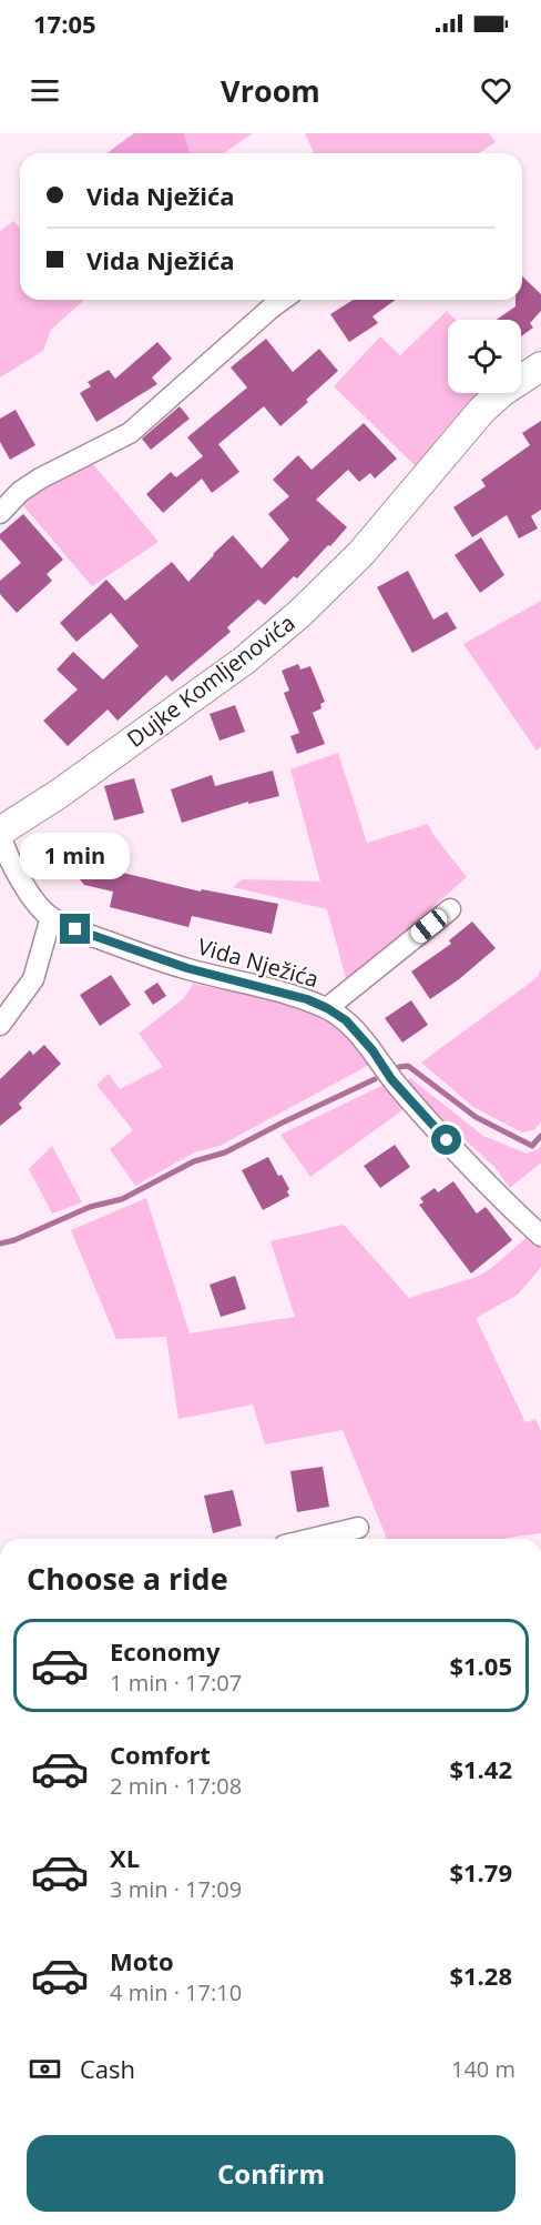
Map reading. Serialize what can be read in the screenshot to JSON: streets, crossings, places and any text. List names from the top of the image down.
{
  "streets": {
    "street": ["Dujke Komljenovića", "Vida Nježića"]
  },
  "crossings": [
    ["Dujke Komljenovića", "Vida Nježića"]
  ],
  "page": {
    "status": "17:05",
    "header": "Vroom",
    "banner": ["Vida Nježića", "Vida Nježića"],
    "bubble": "1 min",
    "heading": "Choose a ride",
    "list": [
      {
        "name": "Economy",
        "note": "1 min · 17:07",
        "value": "$1.05"
      },
      {
        "name": "Comfort",
        "note": "2 min · 17:08",
        "value": "$1.42"
      },
      {
        "name": "XL",
        "note": "3 min · 17:09",
        "value": "$1.79"
      },
      {
        "name": "Moto",
        "note": "4 min · 17:10",
        "value": "$1.28"
      }
    ],
    "pay": ["Cash", "140 m"],
    "buttons": "Confirm"
  }
}
